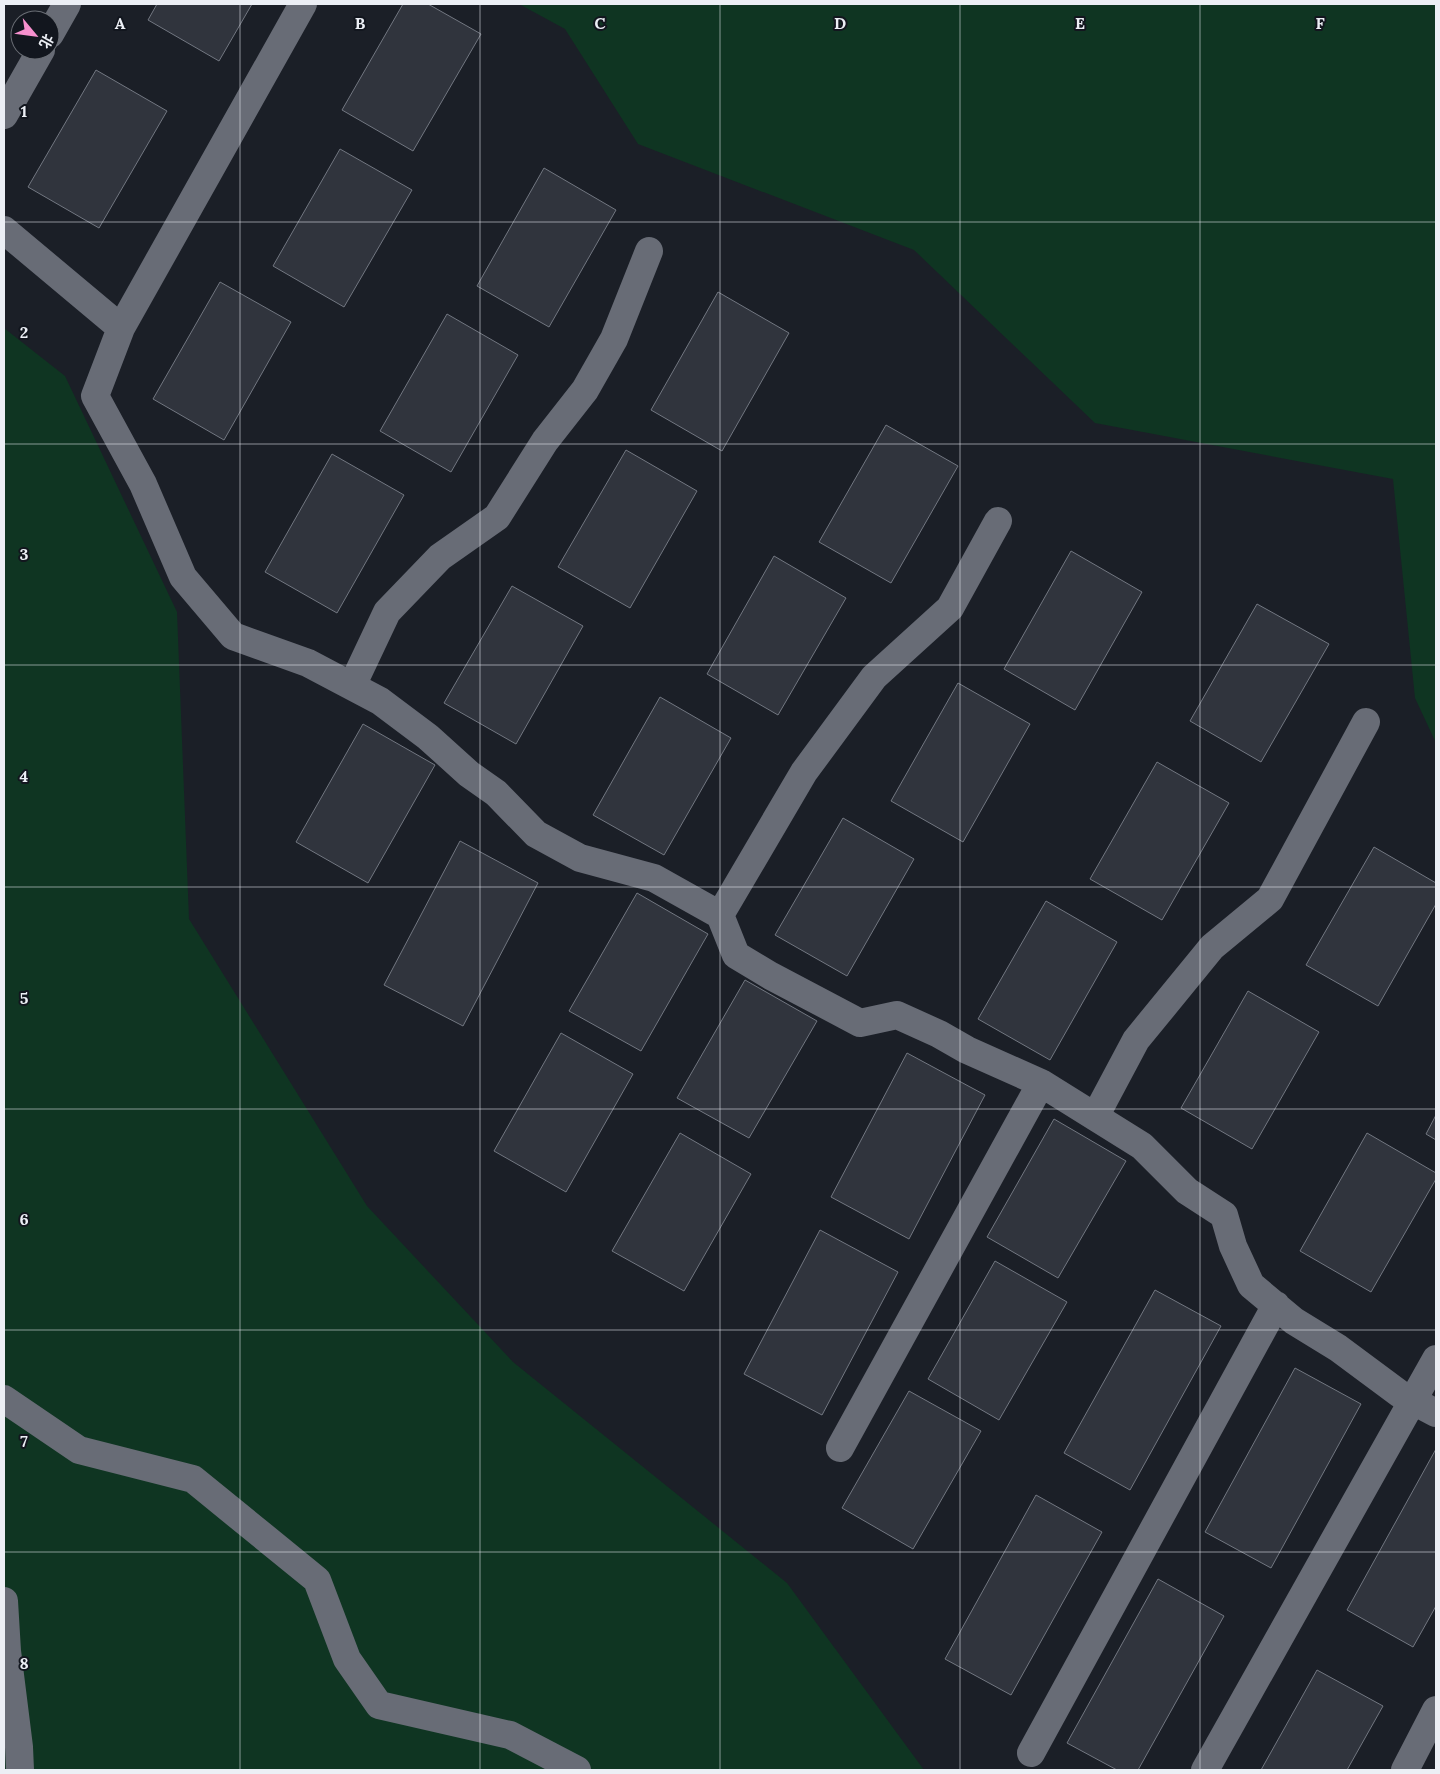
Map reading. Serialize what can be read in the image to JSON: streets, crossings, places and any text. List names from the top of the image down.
{
  "north": "bottom right",
  "grid": {
    "columns": [
      "A",
      "B",
      "C",
      "D",
      "E",
      "F"
    ],
    "rows": [
      "1",
      "2",
      "3",
      "4",
      "5",
      "6",
      "7",
      "8"
    ]
  }
}
